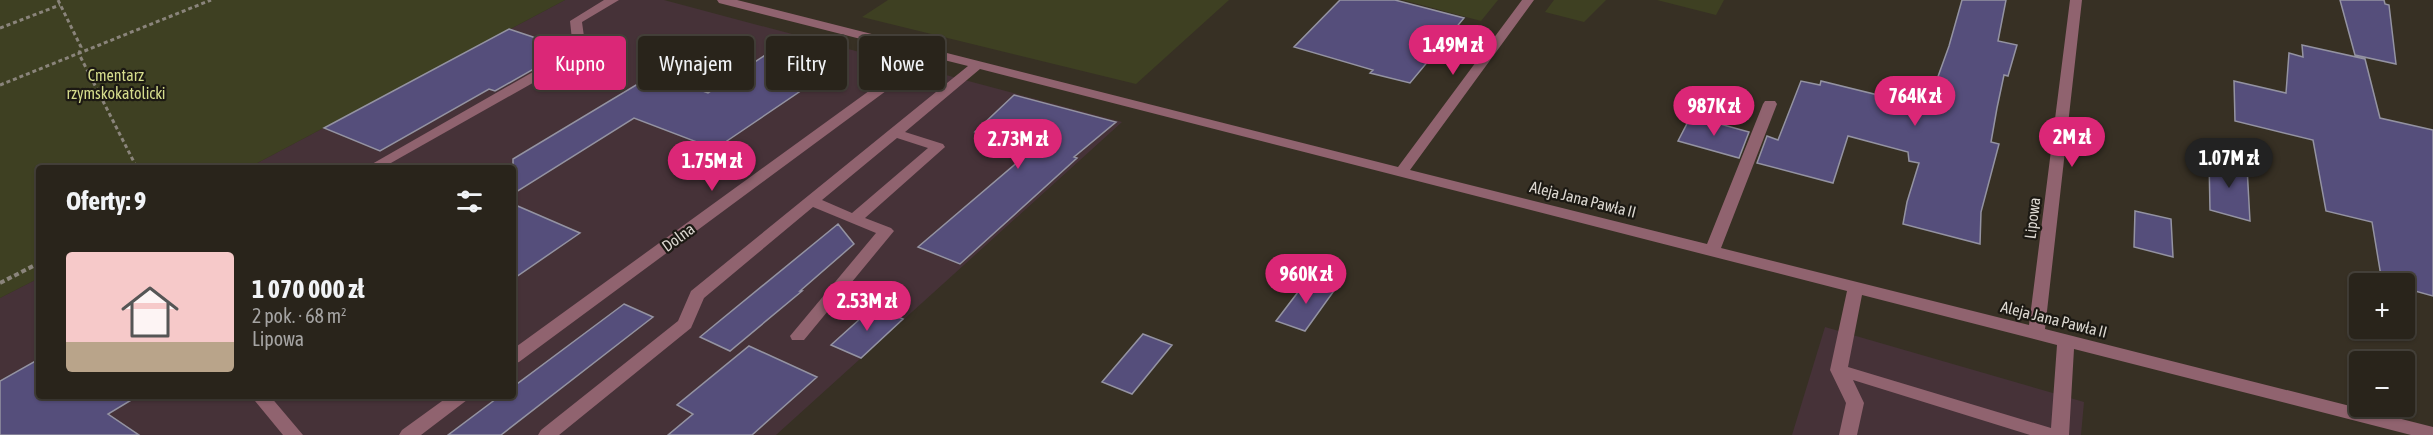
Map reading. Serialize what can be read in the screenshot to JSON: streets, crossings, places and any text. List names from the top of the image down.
{
  "streets": {
    "street": ["Aleja Jana Pawła II", "Lipowa", "Dolna"]
  },
  "crossings": [
    ["Aleja Jana Pawła II", "Lipowa"]
  ],
  "parks": ["Cmentarz rzymskokatolicki"],
  "page": {
    "price": [
      "1.49M zł",
      "764K zł",
      "987K zł",
      "2M zł",
      "2.73M zł",
      "1.07M zł",
      "1.75M zł",
      "960K zł",
      "2.53M zł"
    ],
    "chip": [
      "Kupno",
      "Wynajem",
      "Filtry",
      "Nowe"
    ],
    "heading": "Oferty: 9",
    "list": [
      {
        "name": "1 070 000 zł",
        "note": "2 pok. · 68 m² · Lipowa"
      }
    ],
    "map_buttons": ["+", "−"]
  }
}
